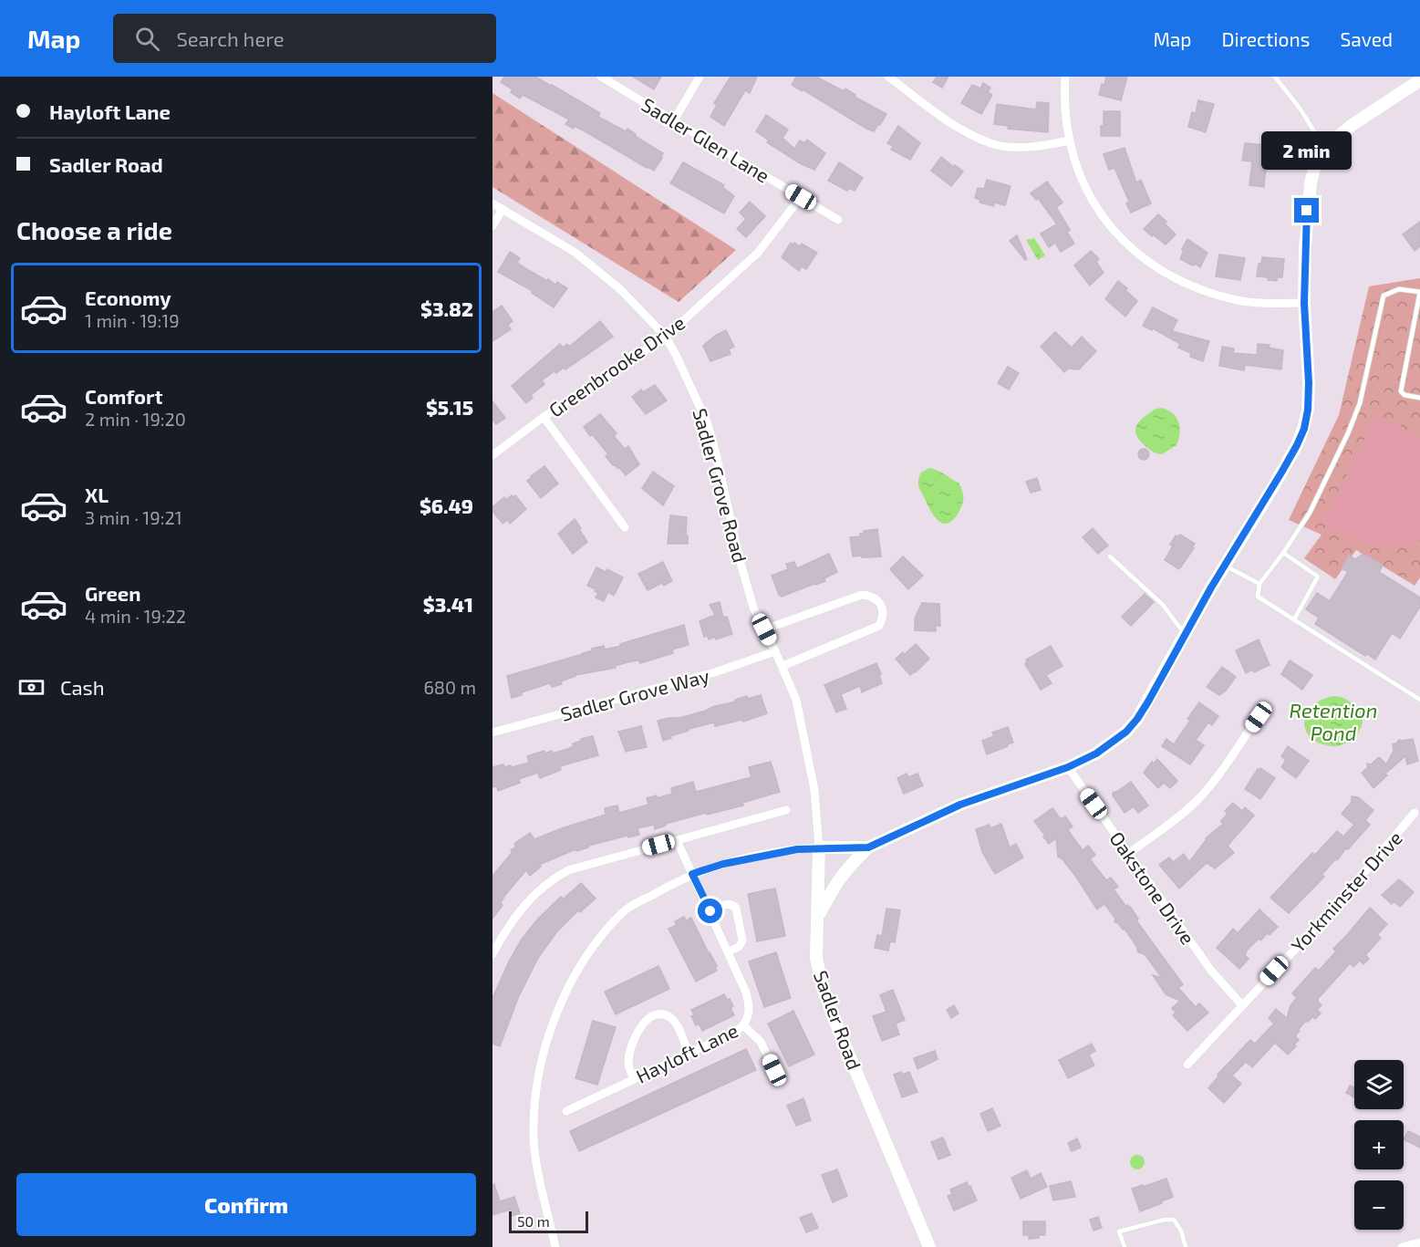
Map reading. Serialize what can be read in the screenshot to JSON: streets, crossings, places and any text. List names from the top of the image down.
{
  "streets": {
    "street": [
      "Sadler Glen Lane",
      "Greenbrooke Drive",
      "Sadler Grove Road",
      "Sadler Grove Way",
      "Oakstone Drive",
      "Yorkminster Drive",
      "Sadler Road",
      "Hayloft Lane"
    ]
  },
  "crossings": [
    ["Sadler Glen Lane", "Greenbrooke Drive"],
    ["Greenbrooke Drive", "Sadler Grove Road"],
    ["Sadler Grove Road", "Sadler Grove Way"],
    ["Sadler Grove Road", "Sadler Road"],
    ["Oakstone Drive", "Yorkminster Drive"]
  ],
  "water": ["Retention Pond"],
  "scale_bar": "50 m",
  "page": {
    "header": "Map",
    "search": "Search here",
    "nav": ["Map", "Directions", "Saved"],
    "banner": ["Hayloft Lane", "Sadler Road"],
    "bubble": "2 min",
    "heading": "Choose a ride",
    "list": [
      {
        "name": "Economy",
        "note": "1 min · 19:19",
        "value": "$3.82"
      },
      {
        "name": "Comfort",
        "note": "2 min · 19:20",
        "value": "$5.15"
      },
      {
        "name": "XL",
        "note": "3 min · 19:21",
        "value": "$6.49"
      },
      {
        "name": "Green",
        "note": "4 min · 19:22",
        "value": "$3.41"
      }
    ],
    "pay": ["Cash", "680 m"],
    "map_buttons": ["+", "−"],
    "buttons": "Confirm",
    "scale": "50 m"
  }
}
